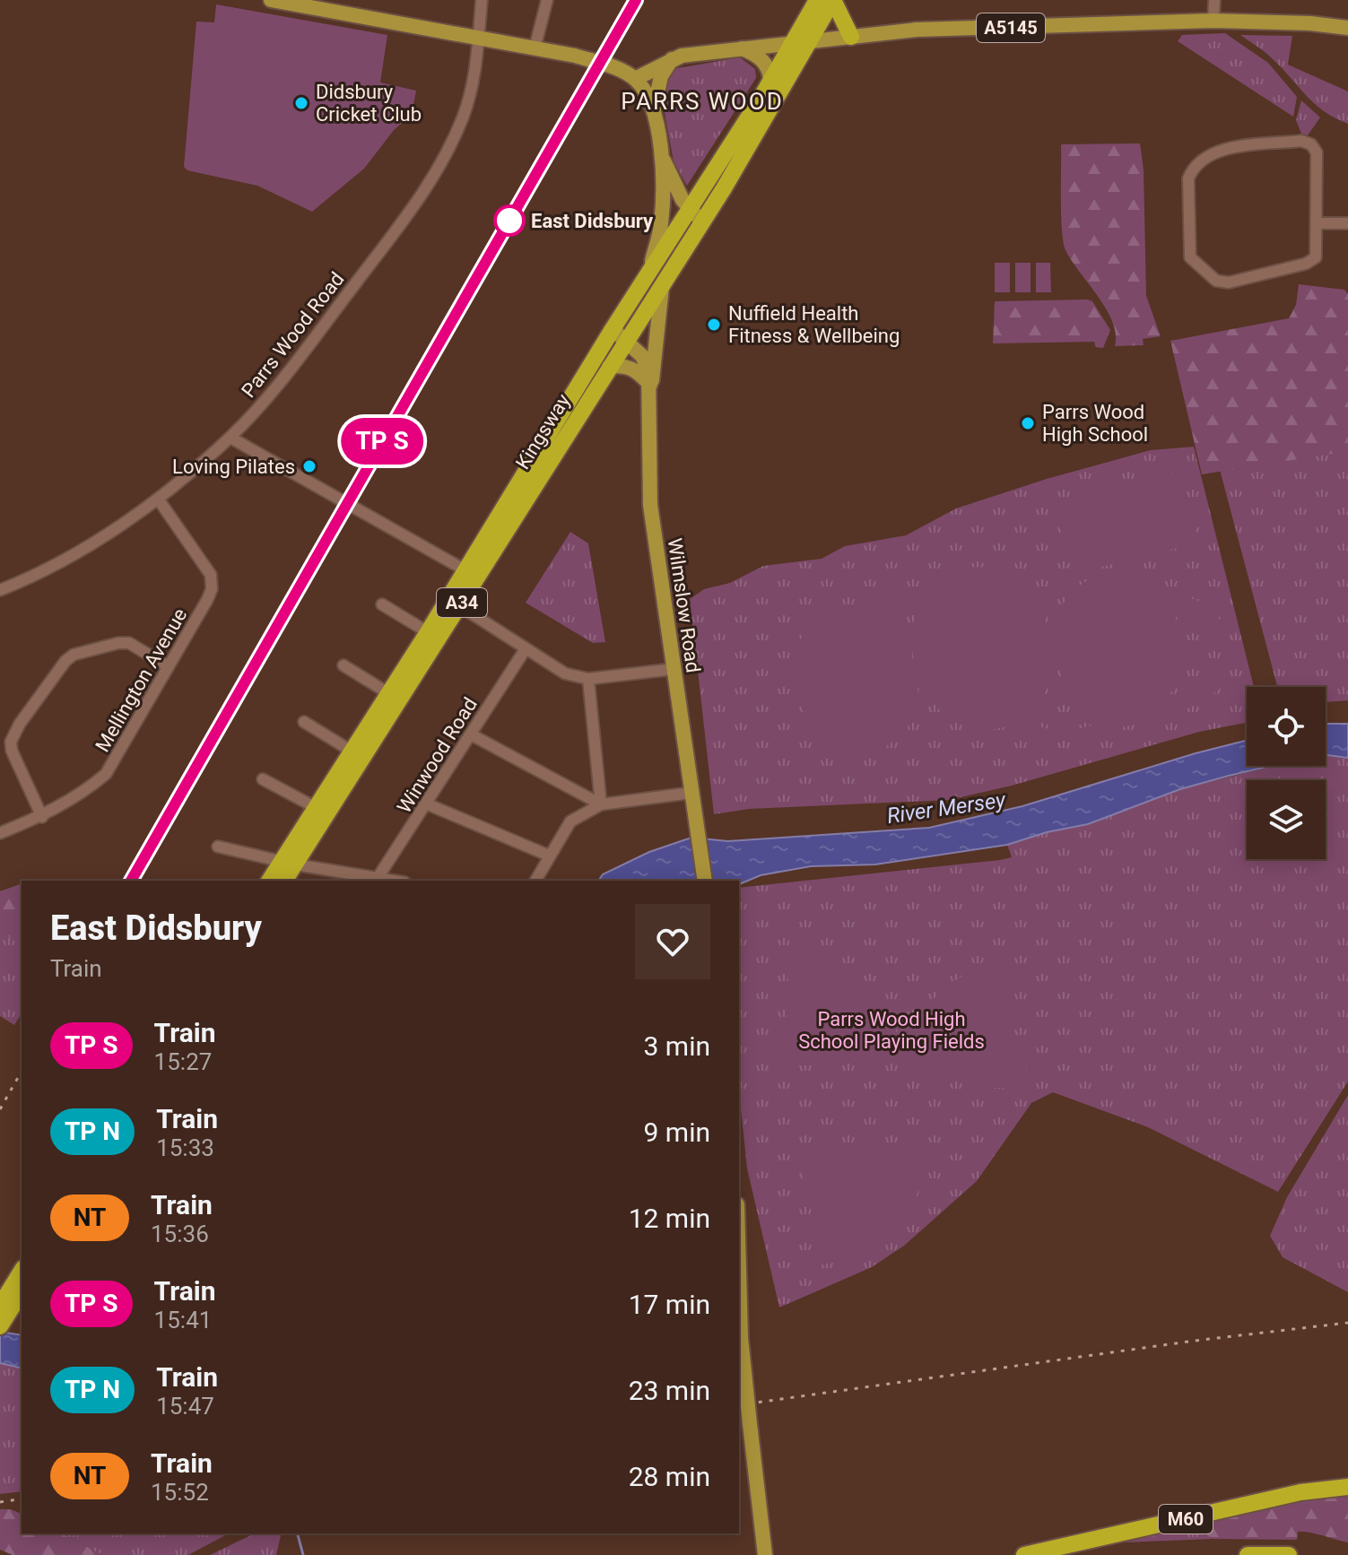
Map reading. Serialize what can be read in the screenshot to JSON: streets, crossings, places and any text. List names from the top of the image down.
{
  "streets": {
    "highway": ["Kingsway", "A34", "M60"],
    "main road": ["A5145", "Wilmslow Road"],
    "street": ["Parrs Wood Road", "Mellington Avenue", "Winwood Road"]
  },
  "crossings": [
    ["A5145", "Kingsway"],
    ["Parrs Wood Road", "Mellington Avenue"],
    ["Kingsway", "Wilmslow Road"]
  ],
  "districts": ["PARRS WOOD"],
  "water": ["River Mersey"],
  "parks": ["Parrs Wood High School Playing Fields"],
  "places": [
    "Didsbury Cricket Club",
    "East Didsbury",
    "Nuffield Health Fitness & Wellbeing",
    "Parrs Wood High School",
    "Loving Pilates"
  ],
  "page": {
    "on_map": "TP S",
    "heading": ["East Didsbury", "Train"],
    "list": [
      {
        "mark": "TP S",
        "name": "Train",
        "note": "15:27",
        "value": "3 min"
      },
      {
        "mark": "TP N",
        "name": "Train",
        "note": "15:33",
        "value": "9 min"
      },
      {
        "mark": "NT",
        "name": "Train",
        "note": "15:36",
        "value": "12 min"
      },
      {
        "mark": "TP S",
        "name": "Train",
        "note": "15:41",
        "value": "17 min"
      },
      {
        "mark": "TP N",
        "name": "Train",
        "note": "15:47",
        "value": "23 min"
      },
      {
        "mark": "NT",
        "name": "Train",
        "note": "15:52",
        "value": "28 min"
      }
    ]
  }
}
